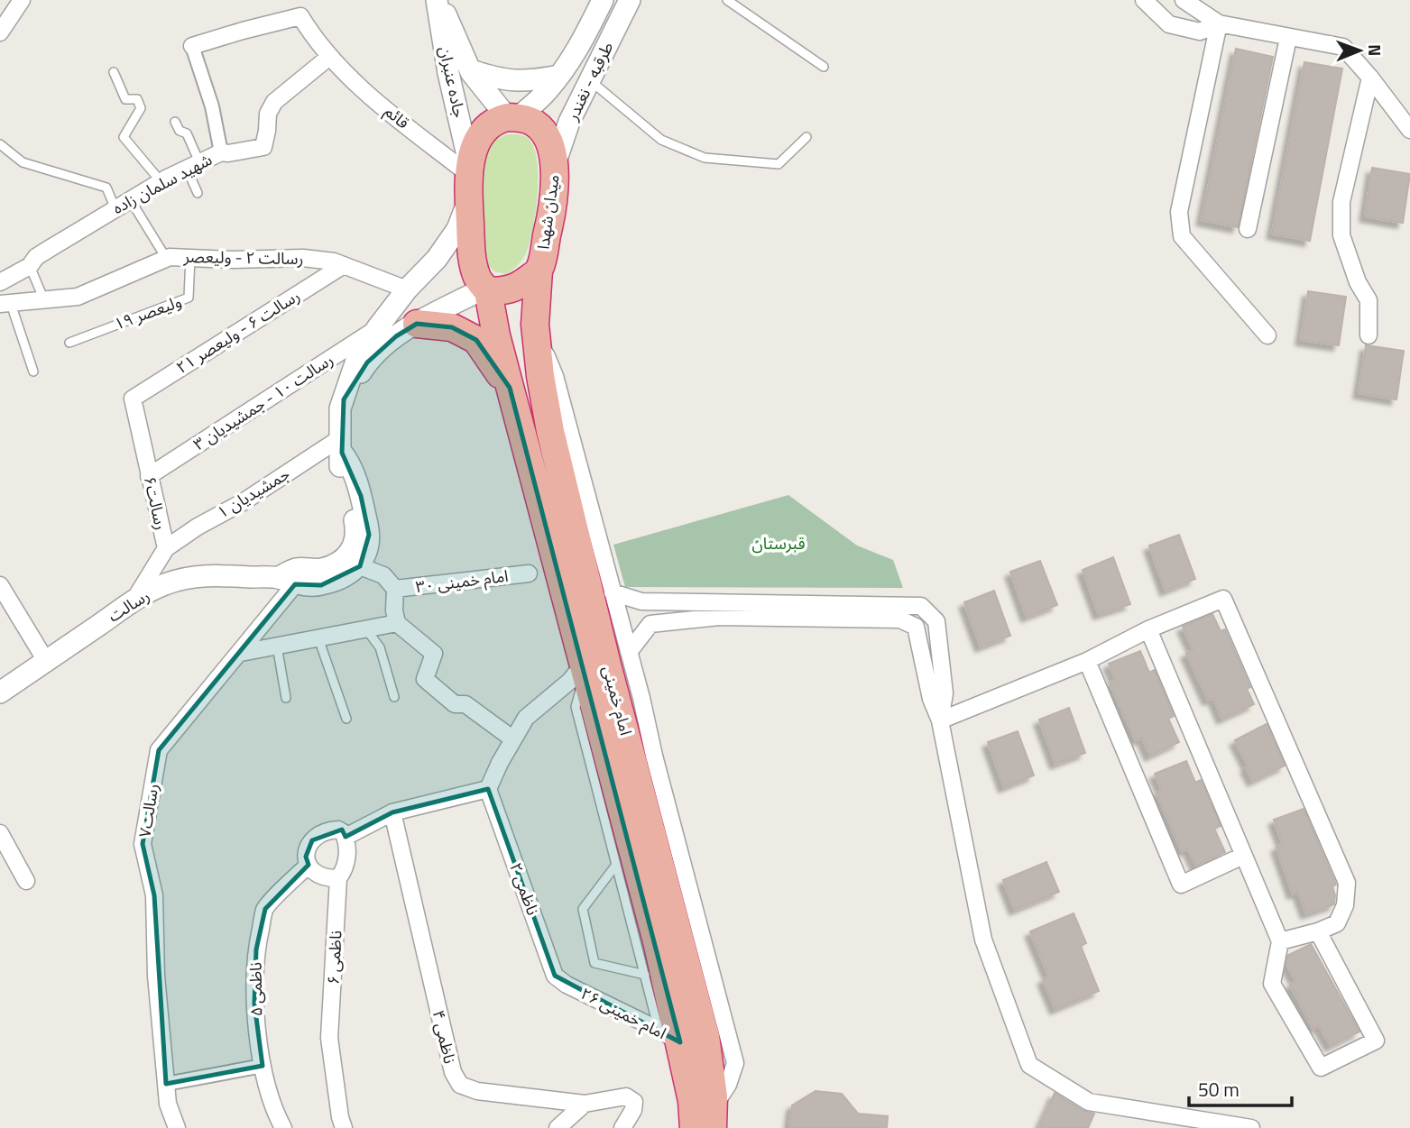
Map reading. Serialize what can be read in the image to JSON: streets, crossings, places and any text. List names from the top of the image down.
{
  "streets": {
    "highway": ["میدان شهدا", "امام خمینی"],
    "street": [
      "طرقبه - نغندر",
      "جاده عنبران",
      "قائم",
      "شهید سلمان زاده",
      "رسالت ۲ - ولیعصر",
      "رسالت ۶ - ولیعصر ۲۱",
      "رسالت ۱۰ - جمشیدیان ۳",
      "جمشیدیان ۱",
      "رسالت۶",
      "امام خمینی ۳۰",
      "رسالت",
      "رسالت۷",
      "ناظمی ۲",
      "ناظمی ۶",
      "ناظمی ۵",
      "امام خمینی ۲۶",
      "ناظمی ۴"
    ],
    "lane": ["ولیعصر ۱۹"]
  },
  "crossings": [
    ["طرقبه - نغندر", "میدان شهدا"],
    ["جاده عنبران", "قائم"],
    ["جاده عنبران", "میدان شهدا"],
    ["جاده عنبران", "رسالت"],
    ["قائم", "شهید سلمان زاده"],
    ["قائم", "رسالت"],
    ["میدان شهدا", "رسالت"],
    ["میدان شهدا", "امام خمینی"],
    ["رسالت ۲ - ولیعصر", "ولیعصر ۱۹"],
    ["رسالت ۲ - ولیعصر", "رسالت ۶ - ولیعصر ۲۱"],
    ["رسالت ۲ - ولیعصر", "رسالت"],
    ["رسالت ۶ - ولیعصر ۲۱", "رسالت۶"],
    ["رسالت ۱۰ - جمشیدیان ۳", "رسالت۶"],
    ["رسالت ۱۰ - جمشیدیان ۳", "رسالت"],
    ["جمشیدیان ۱", "رسالت۶"],
    ["جمشیدیان ۱", "رسالت"],
    ["رسالت۶", "رسالت"],
    ["رسالت", "امام خمینی"],
    ["رسالت", "رسالت۷"],
    ["امام خمینی", "امام خمینی ۲۶"],
    ["ناظمی ۲", "امام خمینی ۲۶"],
    ["ناظمی ۶", "ناظمی ۵"]
  ],
  "parks": ["قبرستان"],
  "scale_bar": "50 m",
  "north": "right"
}
